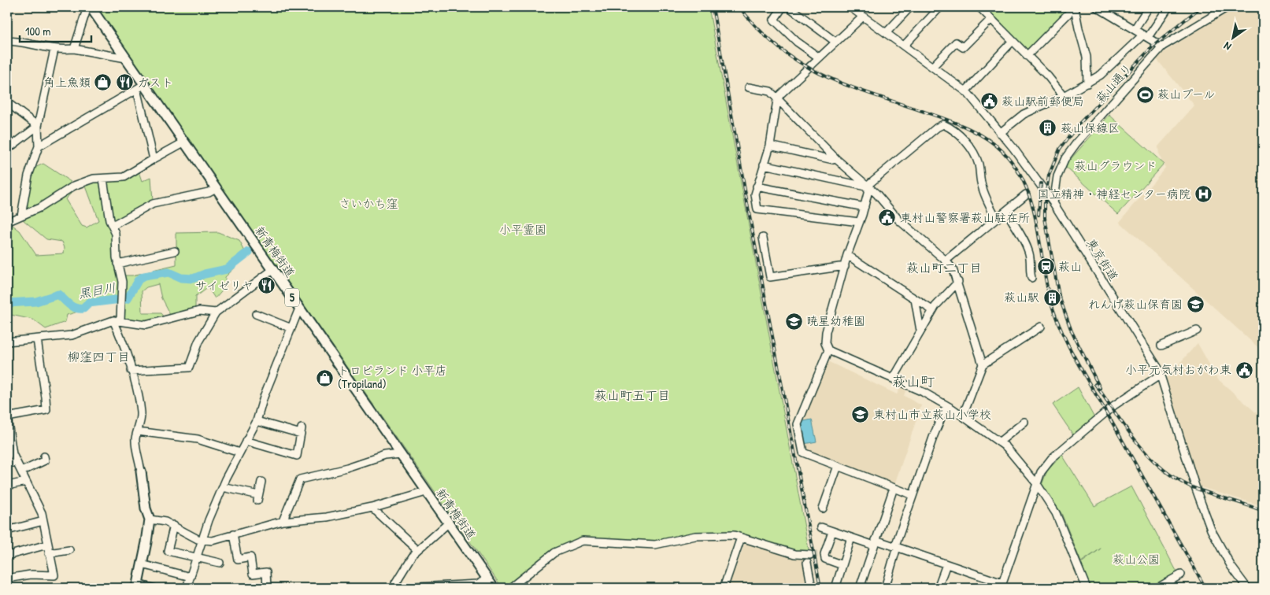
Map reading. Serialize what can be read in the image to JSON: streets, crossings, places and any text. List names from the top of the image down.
{
  "streets": {
    "main road": ["新青梅街道", "5"],
    "street": ["萩山通り", "東京街道"]
  },
  "crossings": [
    ["萩山通り", "東京街道"]
  ],
  "districts": [
    "萩山町二丁目",
    "柳窪四丁目",
    "萩山町",
    "萩山町五丁目"
  ],
  "water": ["黒目川"],
  "parks": [
    "萩山グラウンド",
    "さいかち窪",
    "小平霊園",
    "萩山公園"
  ],
  "places": {
    "shop": ["角上魚類", "トロピランド 小平店 (Tropiland)"],
    "restaurant": ["ガスト", "サイゼリヤ"],
    "sports": ["萩山プール"],
    "public building": ["萩山駅前郵便局", "東村山警察署萩山駐在所", "小平元気村おがわ東"],
    "building": ["萩山保線区", "萩山駅"],
    "hospital": ["国立精神・神経センター病院"],
    "station": ["萩山"],
    "school or university": ["れんげ萩山保育園", "暁星幼稚園", "東村山市立萩山小学校"]
  },
  "scale_bar": "100 m",
  "north": "bottom left"
}
